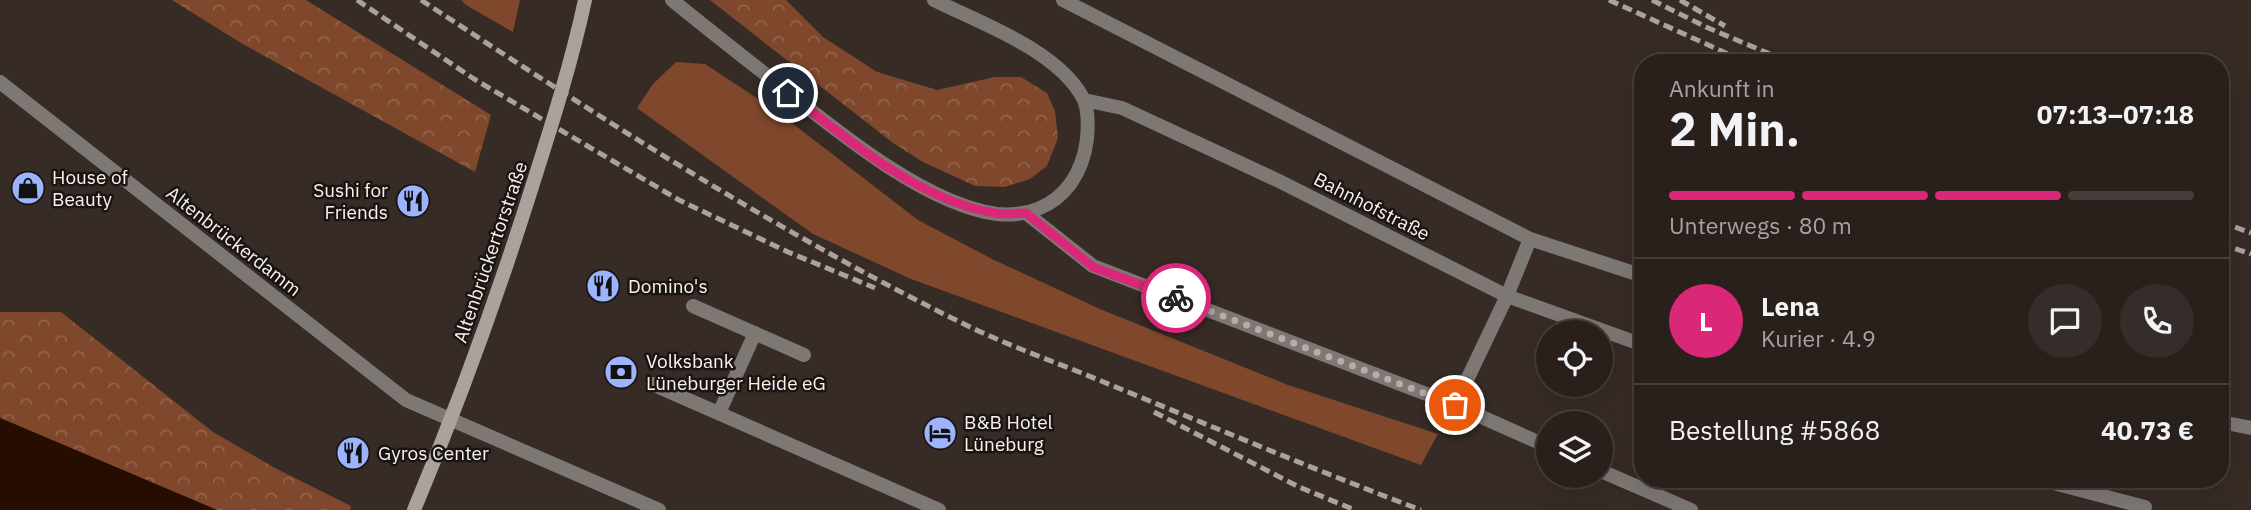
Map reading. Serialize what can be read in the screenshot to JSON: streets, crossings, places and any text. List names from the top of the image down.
{
  "streets": {
    "main road": ["Altenbrückertorstraße"],
    "street": ["Bahnhofstraße", "Altenbrückerdamm"]
  },
  "crossings": [
    ["Altenbrückerdamm", "Altenbrückertorstraße"]
  ],
  "places": {
    "shop": ["House of Beauty"],
    "restaurant": ["Sushi for Friends", "Domino's", "Gyros Center"],
    "bank": ["Volksbank Lüneburger Heide eG"],
    "hotel": ["B&B Hotel Lüneburg"]
  },
  "page": {
    "heading": ["2 Min.", "Ankunft in", "07:13–07:18"],
    "panel": [
      "Lena",
      "Kurier · 4.9",
      "Bestellung #5868",
      "40.73 €"
    ],
    "bar": "Unterwegs · 80 m",
    "round": "L"
  }
}
